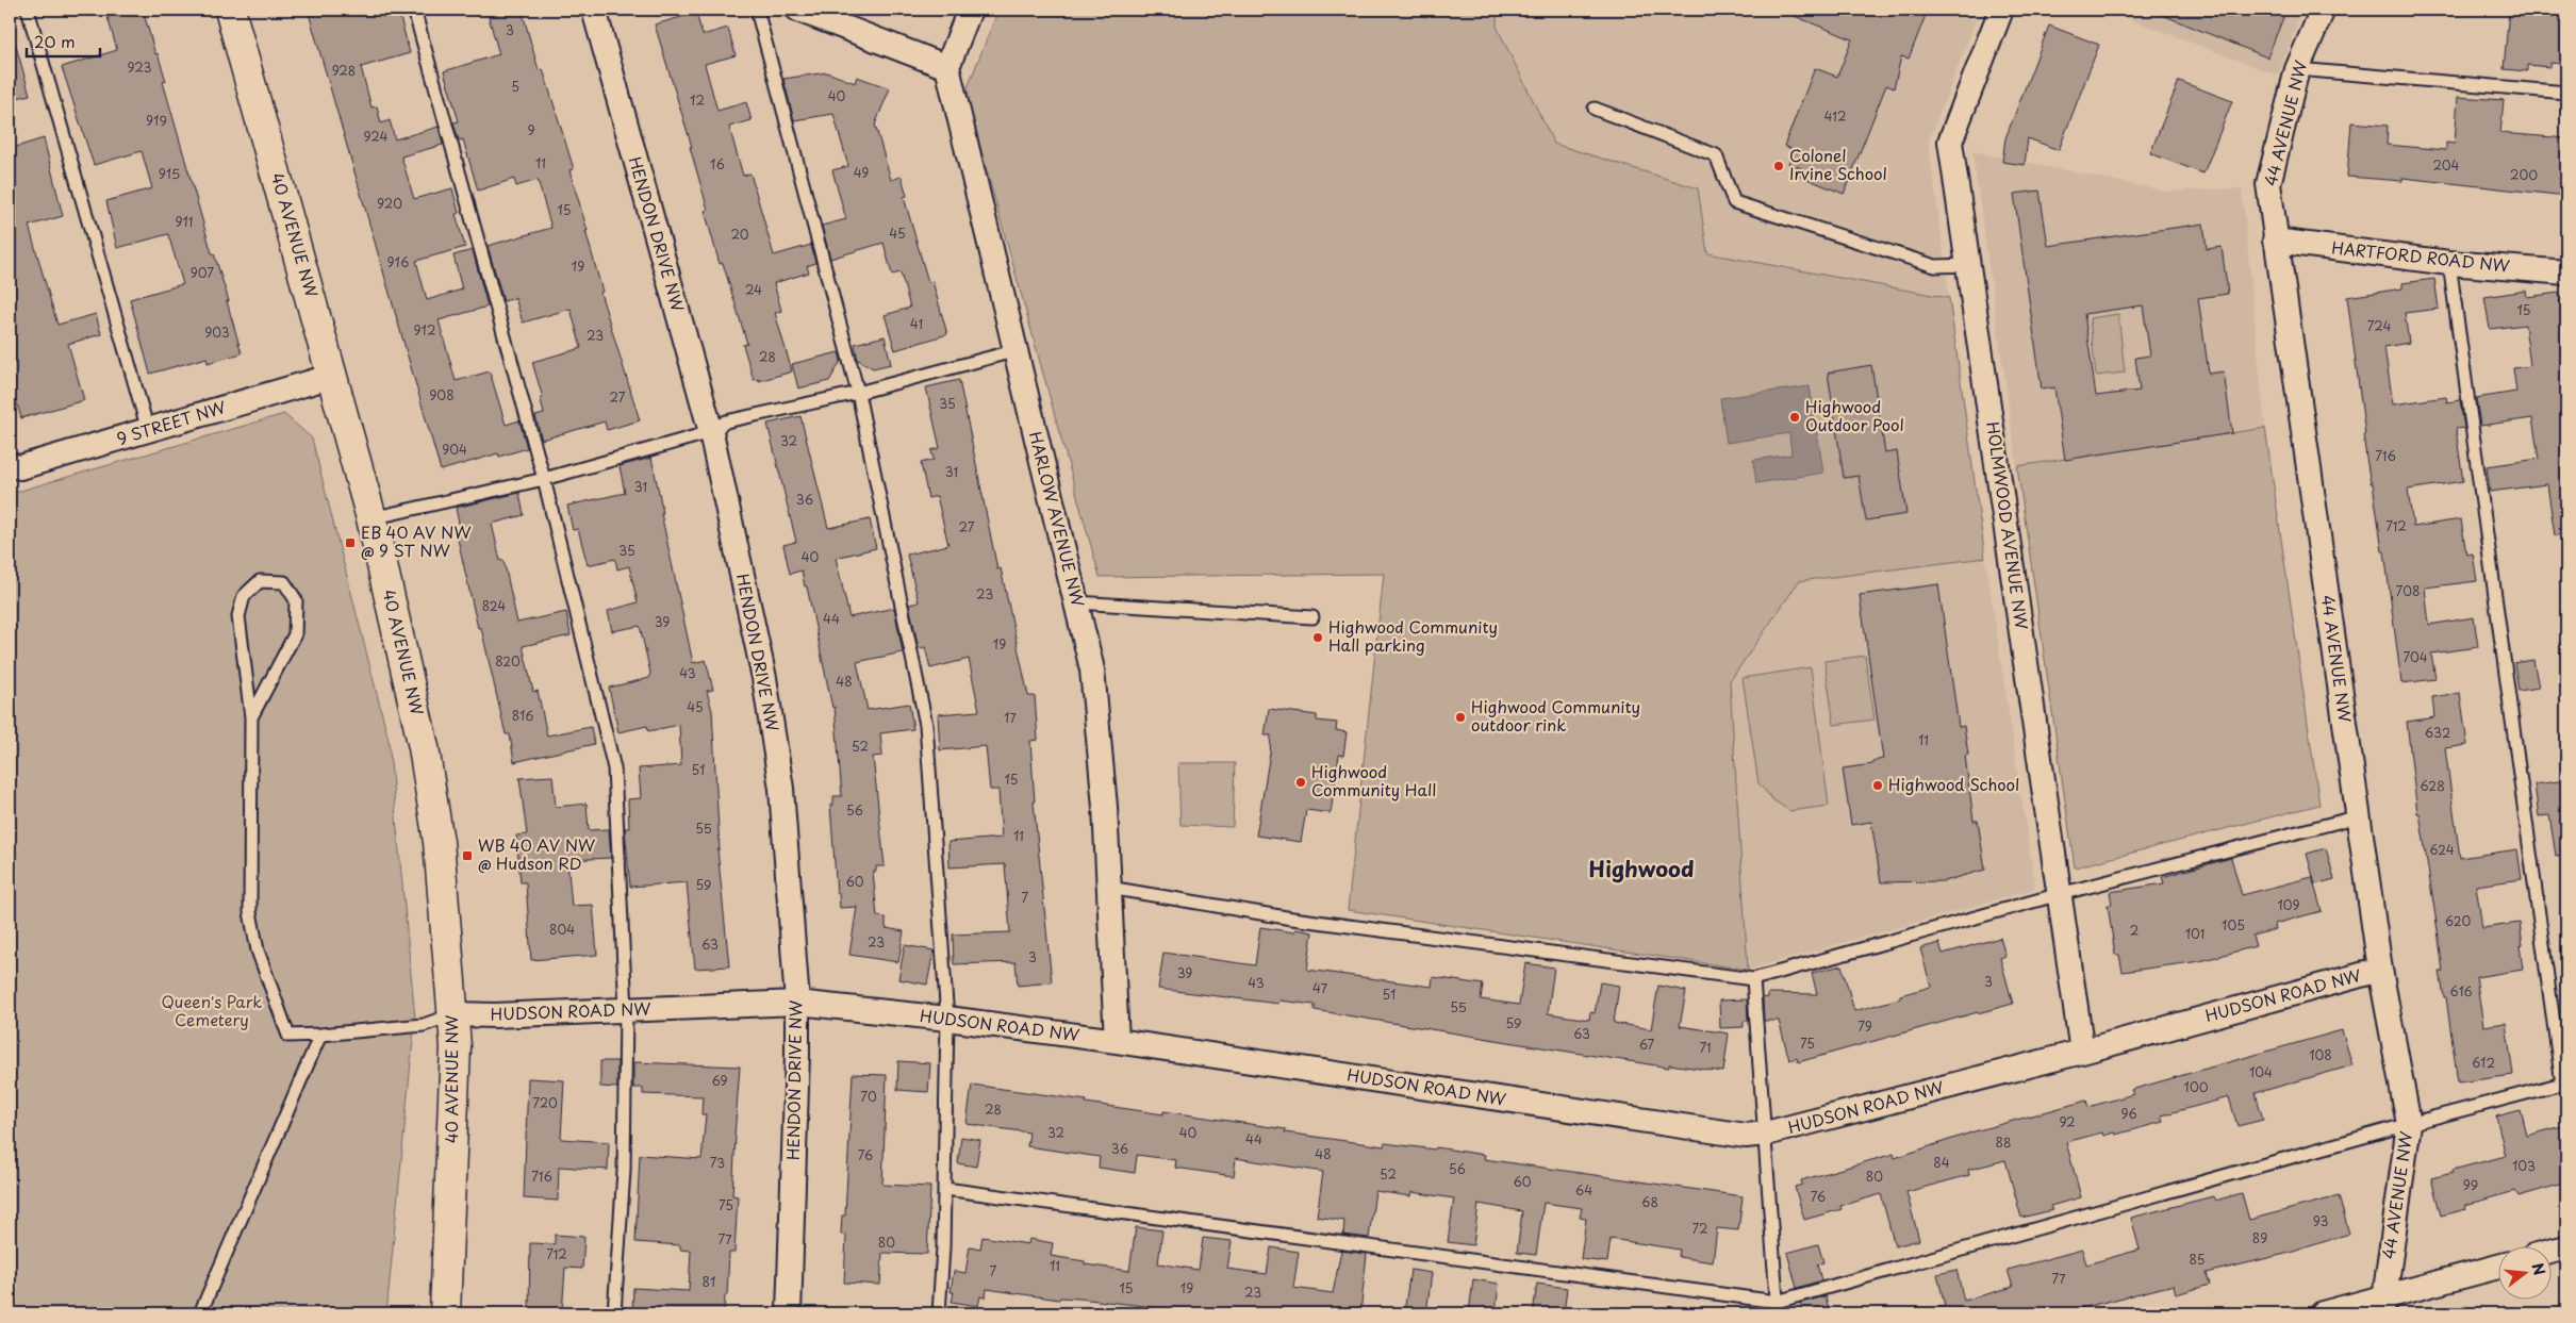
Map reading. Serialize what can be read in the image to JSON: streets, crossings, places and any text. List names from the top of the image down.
{
  "streets": {
    "street": [
      "44 AVENUE NW",
      "HENDON DRIVE NW",
      "40 AVENUE NW",
      "HARTFORD ROAD NW",
      "9 STREET NW",
      "HARLOW AVENUE NW",
      "HOLMWOOD AVENUE NW",
      "HUDSON ROAD NW"
    ]
  },
  "crossings": [
    ["44 AVENUE NW", "HARTFORD ROAD NW"],
    ["44 AVENUE NW", "HUDSON ROAD NW"],
    ["HENDON DRIVE NW", "HUDSON ROAD NW"],
    ["40 AVENUE NW", "9 STREET NW"],
    ["40 AVENUE NW", "HUDSON ROAD NW"],
    ["HARLOW AVENUE NW", "HUDSON ROAD NW"],
    ["HOLMWOOD AVENUE NW", "HUDSON ROAD NW"]
  ],
  "districts": ["Highwood"],
  "parks": ["Queen's Park Cemetery"],
  "places": {
    "other": [
      "Colonel Irvine School",
      "Highwood Outdoor Pool",
      "Highwood Community Hall parking",
      "Highwood Community outdoor rink",
      "Highwood Community Hall",
      "Highwood School"
    ],
    "transit": ["EB 40 AV NW @ 9 ST NW", "WB 40 AV NW @ Hudson RD"]
  },
  "house_numbers": [
    "3",
    "923",
    "928",
    "5",
    "40",
    "12",
    "412",
    "919",
    "9",
    "924",
    "11",
    "16",
    "204",
    "49",
    "915",
    "200",
    "920",
    "15",
    "911",
    "45",
    "20",
    "916",
    "19",
    "907",
    "24",
    "15",
    "41",
    "724",
    "912",
    "903",
    "23",
    "28",
    "908",
    "27",
    "35",
    "32",
    "904",
    "716",
    "31",
    "31",
    "36",
    "712",
    "27",
    "35",
    "40",
    "708",
    "23",
    "824",
    "44",
    "39",
    "19",
    "704",
    "820",
    "43",
    "48",
    "45",
    "816",
    "17",
    "632",
    "11",
    "52",
    "51",
    "15",
    "628",
    "56",
    "55",
    "11",
    "624",
    "60",
    "59",
    "7",
    "109",
    "620",
    "105",
    "804",
    "2",
    "101",
    "23",
    "63",
    "3",
    "39",
    "3",
    "43",
    "47",
    "616",
    "51",
    "55",
    "59",
    "79",
    "63",
    "75",
    "67",
    "71",
    "108",
    "612",
    "104",
    "69",
    "100",
    "70",
    "720",
    "28",
    "96",
    "92",
    "32",
    "40",
    "44",
    "88",
    "36",
    "48",
    "76",
    "73",
    "84",
    "103",
    "56",
    "52",
    "716",
    "80",
    "60",
    "99",
    "64",
    "76",
    "68",
    "75",
    "93",
    "72",
    "89",
    "77",
    "80",
    "712",
    "85",
    "11",
    "7",
    "77",
    "81",
    "15",
    "19",
    "23"
  ],
  "scale_bar": "20 m",
  "north": "right"
}
